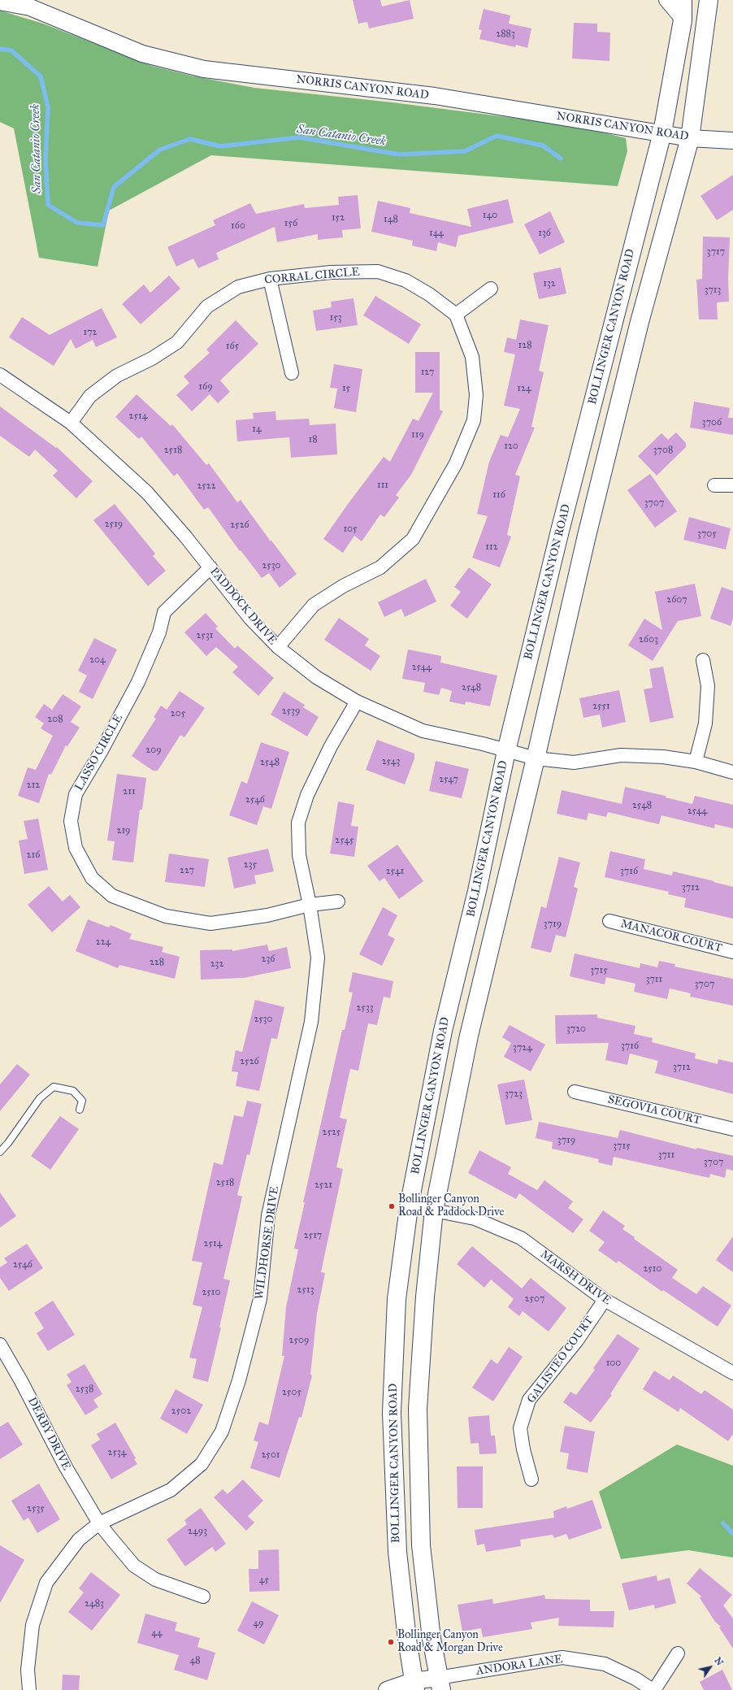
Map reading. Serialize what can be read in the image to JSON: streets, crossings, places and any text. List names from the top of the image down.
{
  "streets": {
    "main road": ["BOLLINGER CANYON ROAD"],
    "street": [
      "NORRIS CANYON ROAD",
      "CORRAL CIRCLE",
      "PADDOCK DRIVE",
      "LASSO CIRCLE",
      "MANACOR COURT",
      "SEGOVIA COURT",
      "WILDHORSE DRIVE",
      "MARSH DRIVE",
      "GALISTEO COURT",
      "DERBY DRIVE",
      "ANDORA LANE"
    ]
  },
  "crossings": [
    ["NORRIS CANYON ROAD", "BOLLINGER CANYON ROAD"],
    ["CORRAL CIRCLE", "PADDOCK DRIVE"],
    ["BOLLINGER CANYON ROAD", "PADDOCK DRIVE"],
    ["BOLLINGER CANYON ROAD", "MARSH DRIVE"],
    ["PADDOCK DRIVE", "LASSO CIRCLE"],
    ["PADDOCK DRIVE", "WILDHORSE DRIVE"],
    ["LASSO CIRCLE", "WILDHORSE DRIVE"],
    ["WILDHORSE DRIVE", "DERBY DRIVE"],
    ["MARSH DRIVE", "GALISTEO COURT"]
  ],
  "water": ["San Catanio Creek"],
  "places": ["Bollinger Canyon Road & Paddock Drive", "Bollinger Canyon Road & Morgan Drive"],
  "house_numbers": [
    "2883",
    "140",
    "152",
    "148",
    "156",
    "160",
    "144",
    "136",
    "3717",
    "132",
    "3713",
    "153",
    "172",
    "128",
    "165",
    "127",
    "169",
    "15",
    "124",
    "2514",
    "3706",
    "14",
    "119",
    "18",
    "120",
    "2518",
    "3708",
    "111",
    "2522",
    "116",
    "3707",
    "2519",
    "2526",
    "105",
    "3705",
    "112",
    "2530",
    "2607",
    "2531",
    "2603",
    "204",
    "2544",
    "2548",
    "2551",
    "2539",
    "205",
    "208",
    "209",
    "2543",
    "2548",
    "2547",
    "212",
    "211",
    "2546",
    "2548",
    "2544",
    "219",
    "2545",
    "216",
    "235",
    "227",
    "2541",
    "3716",
    "3712",
    "3719",
    "224",
    "236",
    "228",
    "232",
    "3715",
    "3711",
    "3707",
    "2533",
    "2530",
    "3720",
    "3716",
    "3724",
    "2526",
    "3712",
    "3723",
    "2525",
    "3719",
    "3715",
    "3711",
    "3707",
    "2518",
    "2521",
    "2517",
    "2514",
    "2546",
    "2510",
    "2513",
    "2510",
    "2507",
    "2509",
    "100",
    "2538",
    "2505",
    "2502",
    "2534",
    "2501",
    "2535",
    "2493",
    "45",
    "2483",
    "49",
    "44",
    "48"
  ],
  "north": "top right"
}
